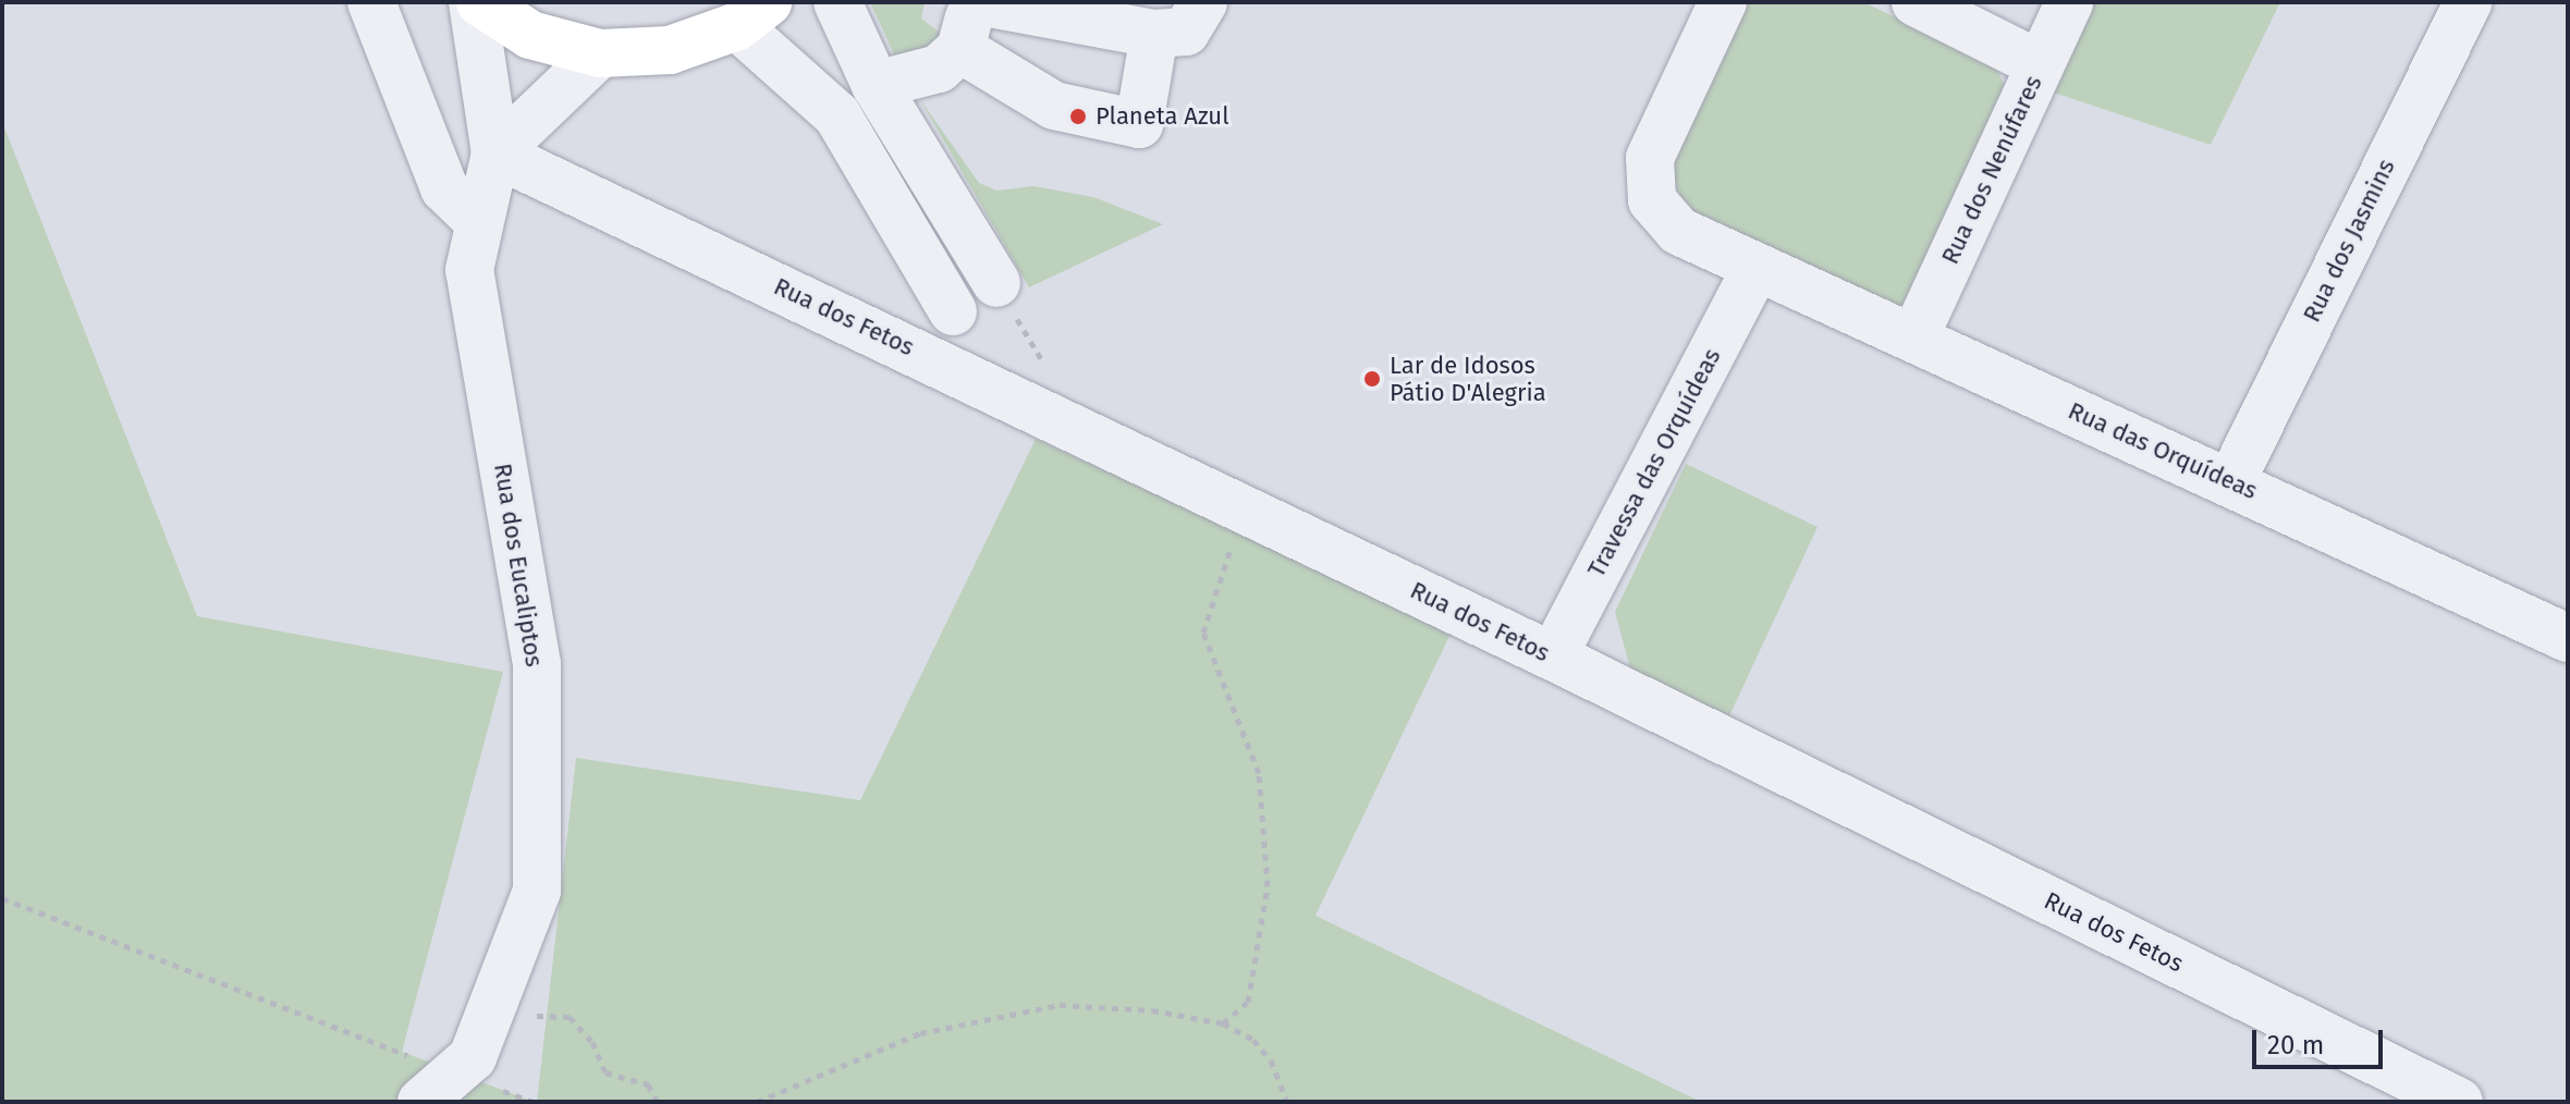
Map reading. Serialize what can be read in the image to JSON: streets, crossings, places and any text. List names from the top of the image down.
{
  "streets": {
    "street": [
      "Rua dos Nenúfares",
      "Rua dos Jasmins",
      "Rua dos Fetos",
      "Rua das Orquídeas",
      "Travessa das Orquídeas",
      "Rua dos Eucaliptos"
    ]
  },
  "crossings": [
    ["Rua dos Nenúfares", "Rua das Orquídeas"],
    ["Rua dos Jasmins", "Rua das Orquídeas"],
    ["Rua dos Fetos", "Travessa das Orquídeas"],
    ["Rua dos Fetos", "Rua dos Eucaliptos"],
    ["Rua das Orquídeas", "Travessa das Orquídeas"]
  ],
  "places": ["Planeta Azul", "Lar de Idosos Pátio D'Alegria"],
  "scale_bar": "20 m"
}
